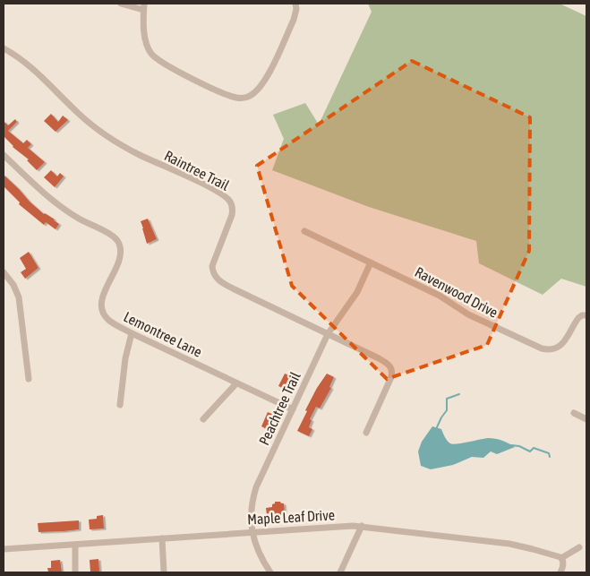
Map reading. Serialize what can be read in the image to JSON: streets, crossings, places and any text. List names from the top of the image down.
{
  "streets": {
    "street": [
      "Raintree Trail",
      "Ravenwood Drive",
      "Lemontree Lane",
      "Peachtree Trail",
      "Maple Leaf Drive"
    ]
  },
  "crossings": [
    ["Raintree Trail", "Peachtree Trail"],
    ["Ravenwood Drive", "Peachtree Trail"],
    ["Lemontree Lane", "Peachtree Trail"],
    ["Peachtree Trail", "Maple Leaf Drive"]
  ]
}
